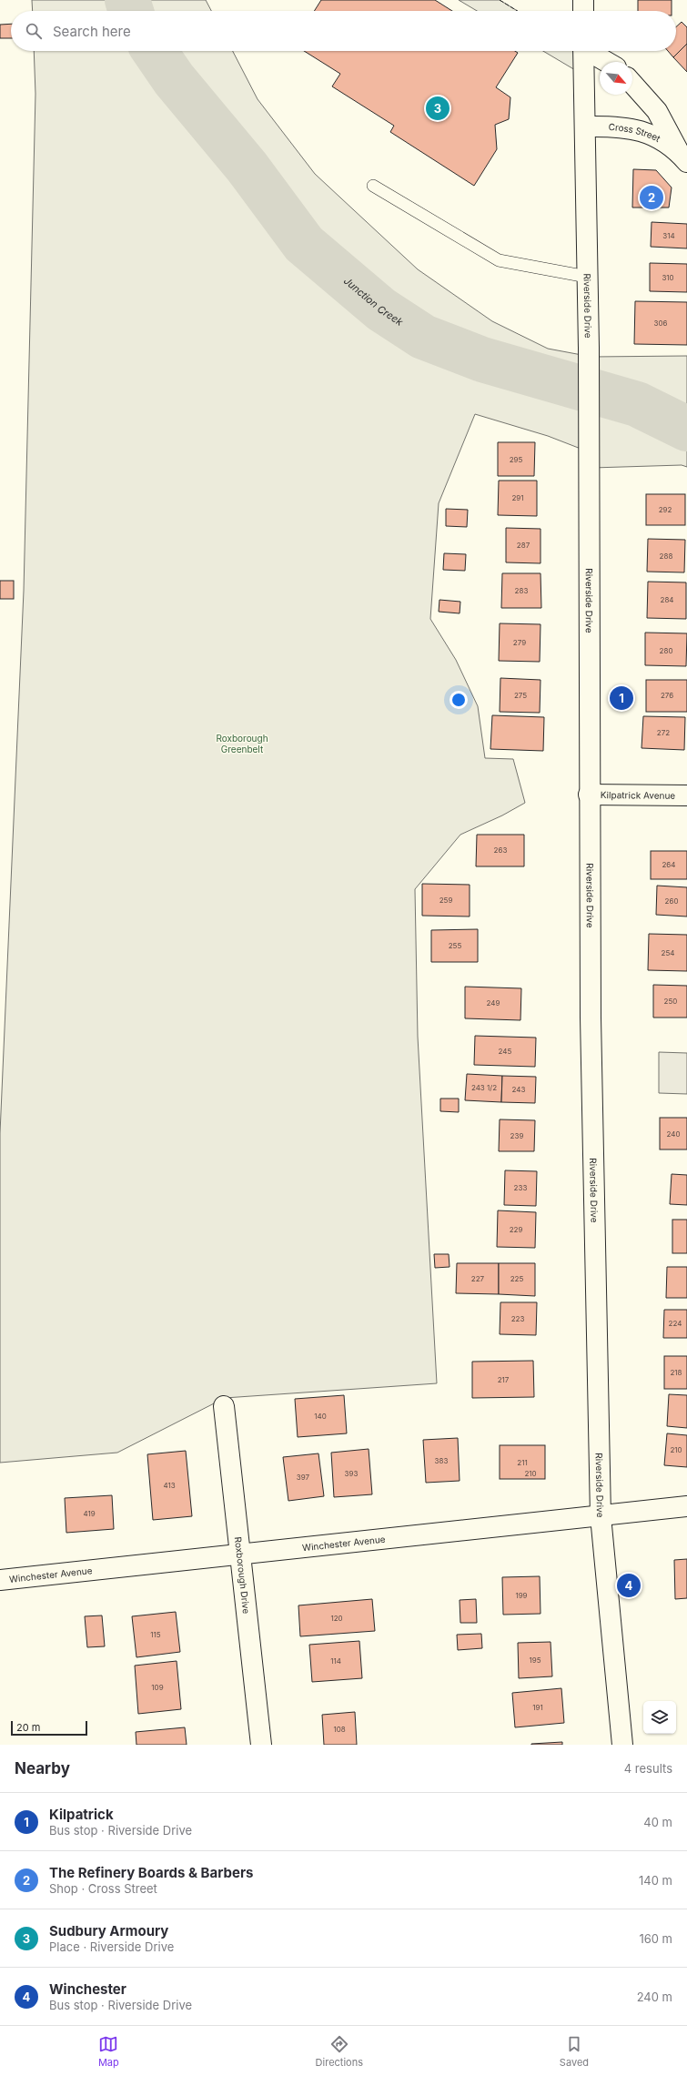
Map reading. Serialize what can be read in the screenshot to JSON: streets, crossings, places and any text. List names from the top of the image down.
{
  "streets": {
    "street": [
      "Cross Street",
      "Riverside Drive",
      "Kilpatrick Avenue",
      "Winchester Avenue",
      "Roxborough Drive"
    ]
  },
  "crossings": [
    ["Cross Street", "Riverside Drive"],
    ["Riverside Drive", "Kilpatrick Avenue"],
    ["Riverside Drive", "Winchester Avenue"],
    ["Winchester Avenue", "Roxborough Drive"]
  ],
  "water": ["Junction Creek"],
  "parks": ["Roxborough Greenbelt"],
  "house_numbers": [
    "314",
    "310",
    "306",
    "295",
    "291",
    "292",
    "287",
    "288",
    "283",
    "284",
    "279",
    "280",
    "275",
    "276",
    "272",
    "263",
    "264",
    "259",
    "260",
    "255",
    "254",
    "250",
    "249",
    "245",
    "243 1/2",
    "243",
    "240",
    "239",
    "233",
    "229",
    "227",
    "225",
    "223",
    "224",
    "218",
    "217",
    "140",
    "210",
    "383",
    "211",
    "393",
    "210",
    "397",
    "413",
    "419",
    "199",
    "120",
    "115",
    "195",
    "114",
    "109",
    "191",
    "108"
  ],
  "scale_bar": "20 m",
  "north": "bottom right",
  "page": {
    "search": "Search here",
    "pins": [
      "3",
      "2",
      "1",
      "4"
    ],
    "scale": "20 m",
    "heading": ["Nearby", "4 results"],
    "list": [
      {
        "mark": "1",
        "name": "Kilpatrick",
        "note": "Bus stop · Riverside Drive",
        "value": "40 m"
      },
      {
        "mark": "2",
        "name": "The Refinery Boards & Barbers",
        "note": "Shop · Cross Street",
        "value": "140 m"
      },
      {
        "mark": "3",
        "name": "Sudbury Armoury",
        "note": "Place · Riverside Drive",
        "value": "160 m"
      },
      {
        "mark": "4",
        "name": "Winchester",
        "note": "Bus stop · Riverside Drive",
        "value": "240 m"
      }
    ],
    "nav": ["Map", "Directions", "Saved"]
  }
}
